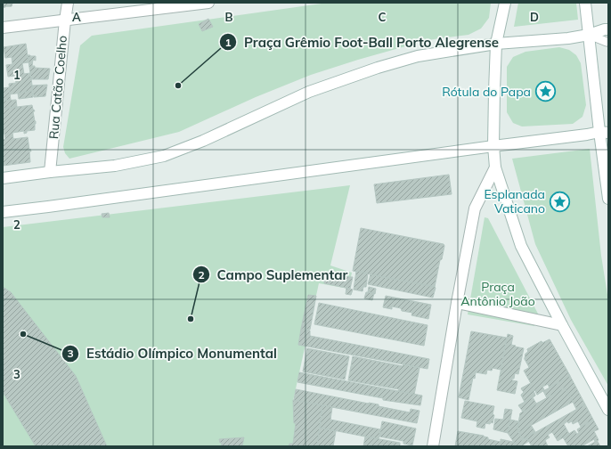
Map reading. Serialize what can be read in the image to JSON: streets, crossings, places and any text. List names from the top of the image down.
{
  "streets": {
    "main road": ["Rua Catão Coelho"]
  },
  "parks": ["Praça Antônio João"],
  "places": {
    "other": ["Praça Grêmio Foot-Ball Porto Alegrense", "Campo Suplementar", "Estádio Olímpico Monumental"],
    "place": ["Rótula do Papa", "Esplanada Vaticano"]
  },
  "grid": {
    "columns": [
      "A",
      "B",
      "C",
      "D"
    ],
    "rows": ["1", "2", "3"]
  }
}
